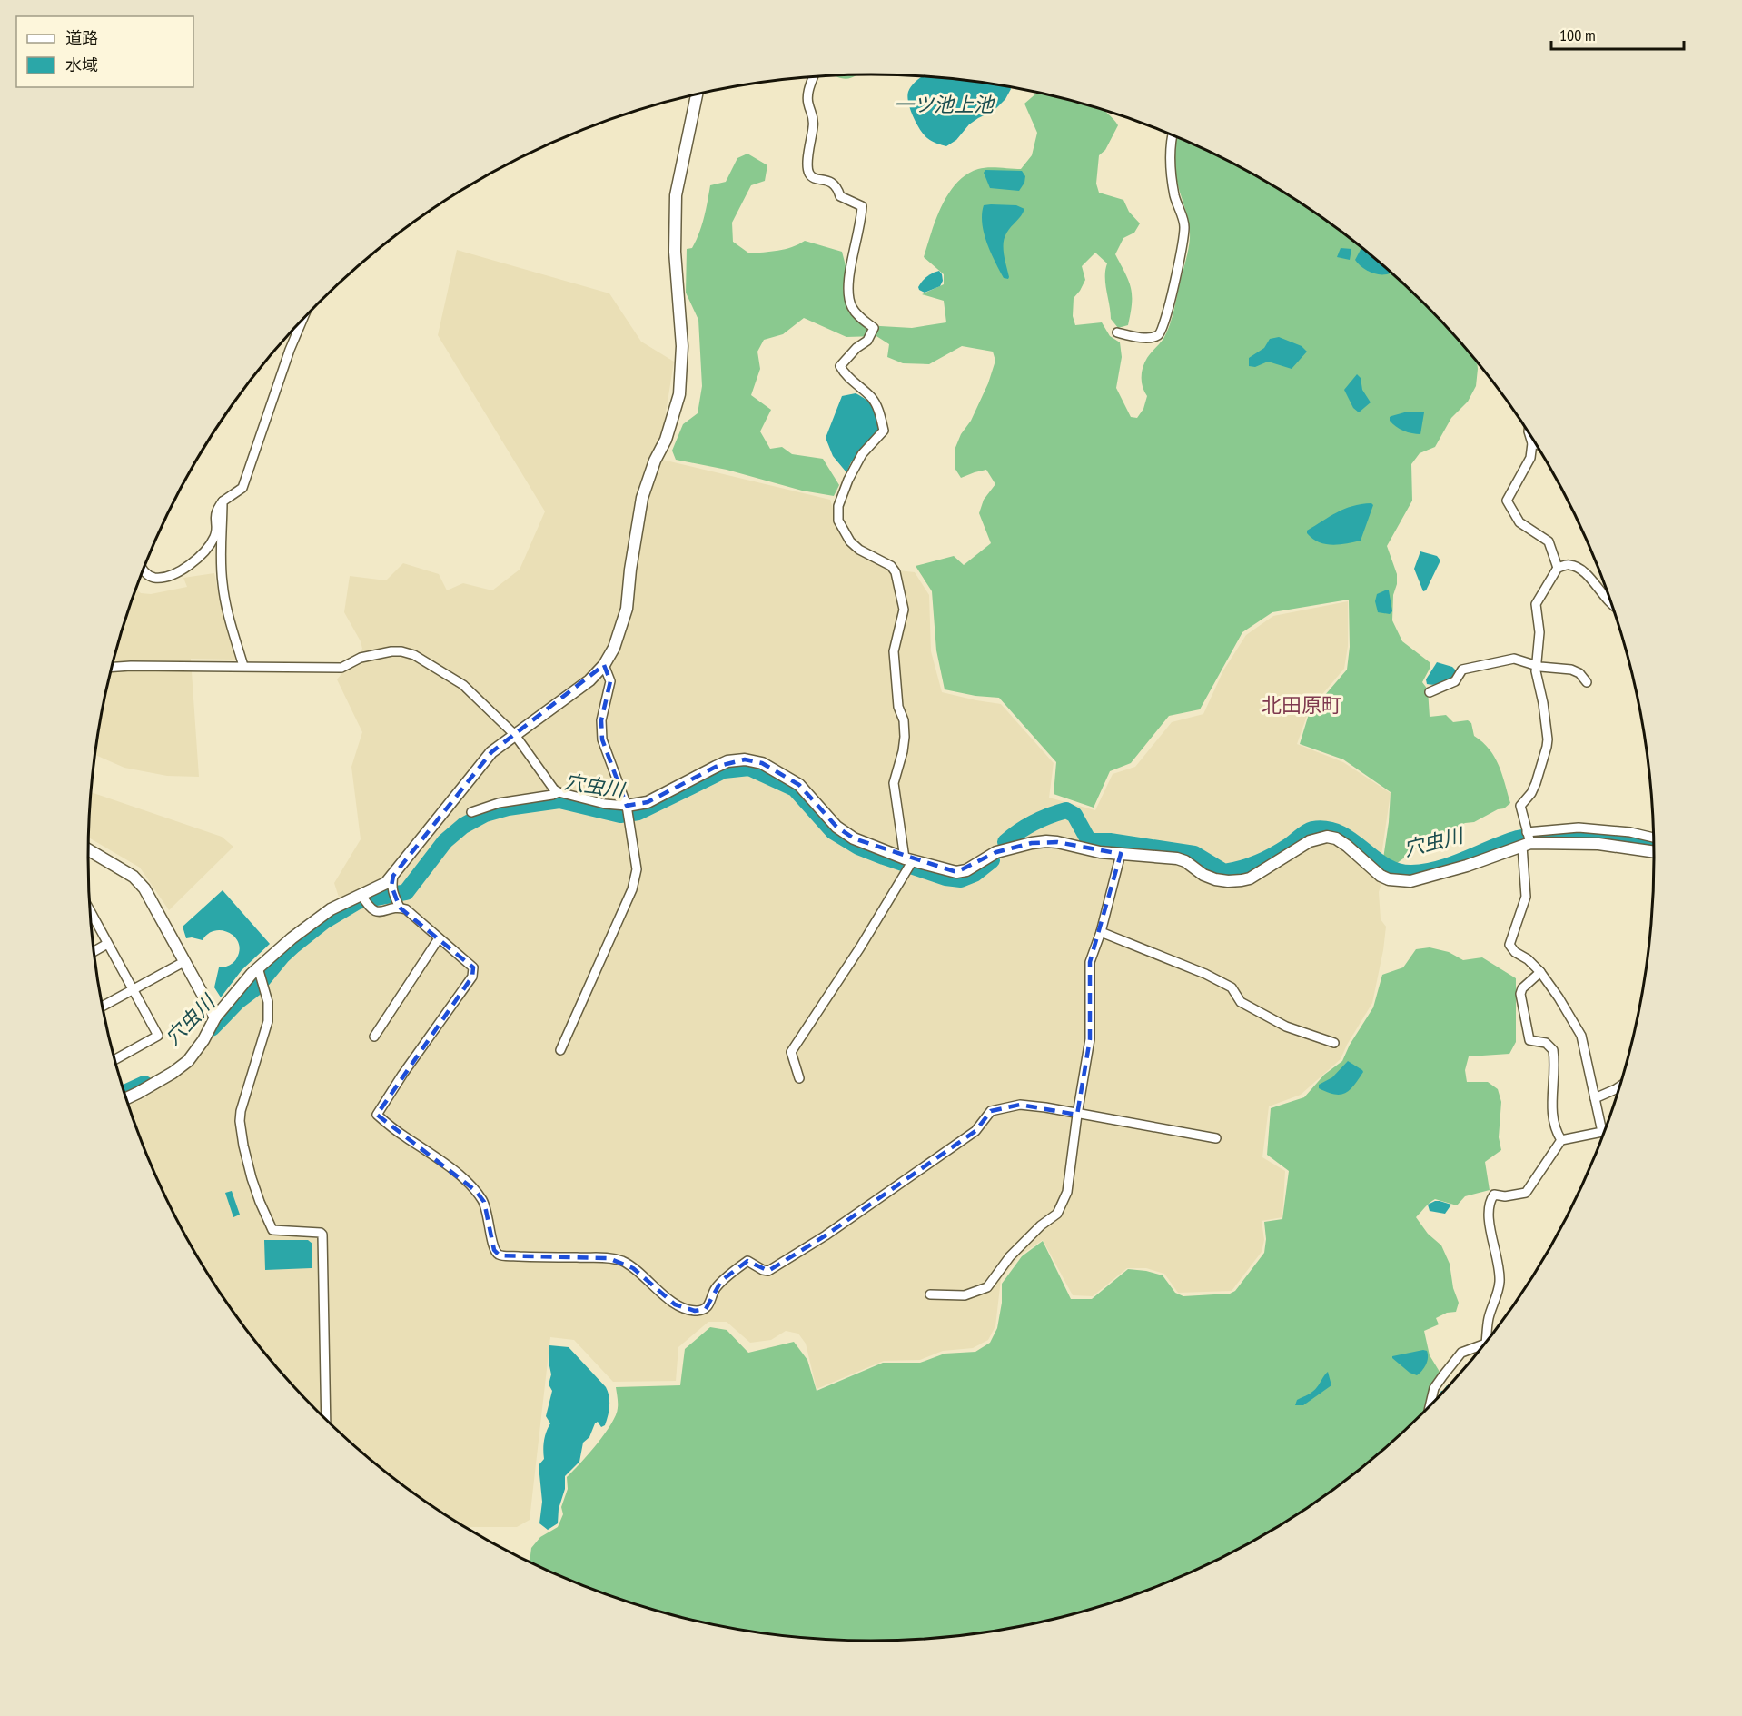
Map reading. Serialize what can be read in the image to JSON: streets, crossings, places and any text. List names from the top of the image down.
{
  "districts": ["北田原町"],
  "water": ["一ツ池上池", "穴虫川"],
  "legend": ["道路", "水域"],
  "scale_bar": "100 m"
}
